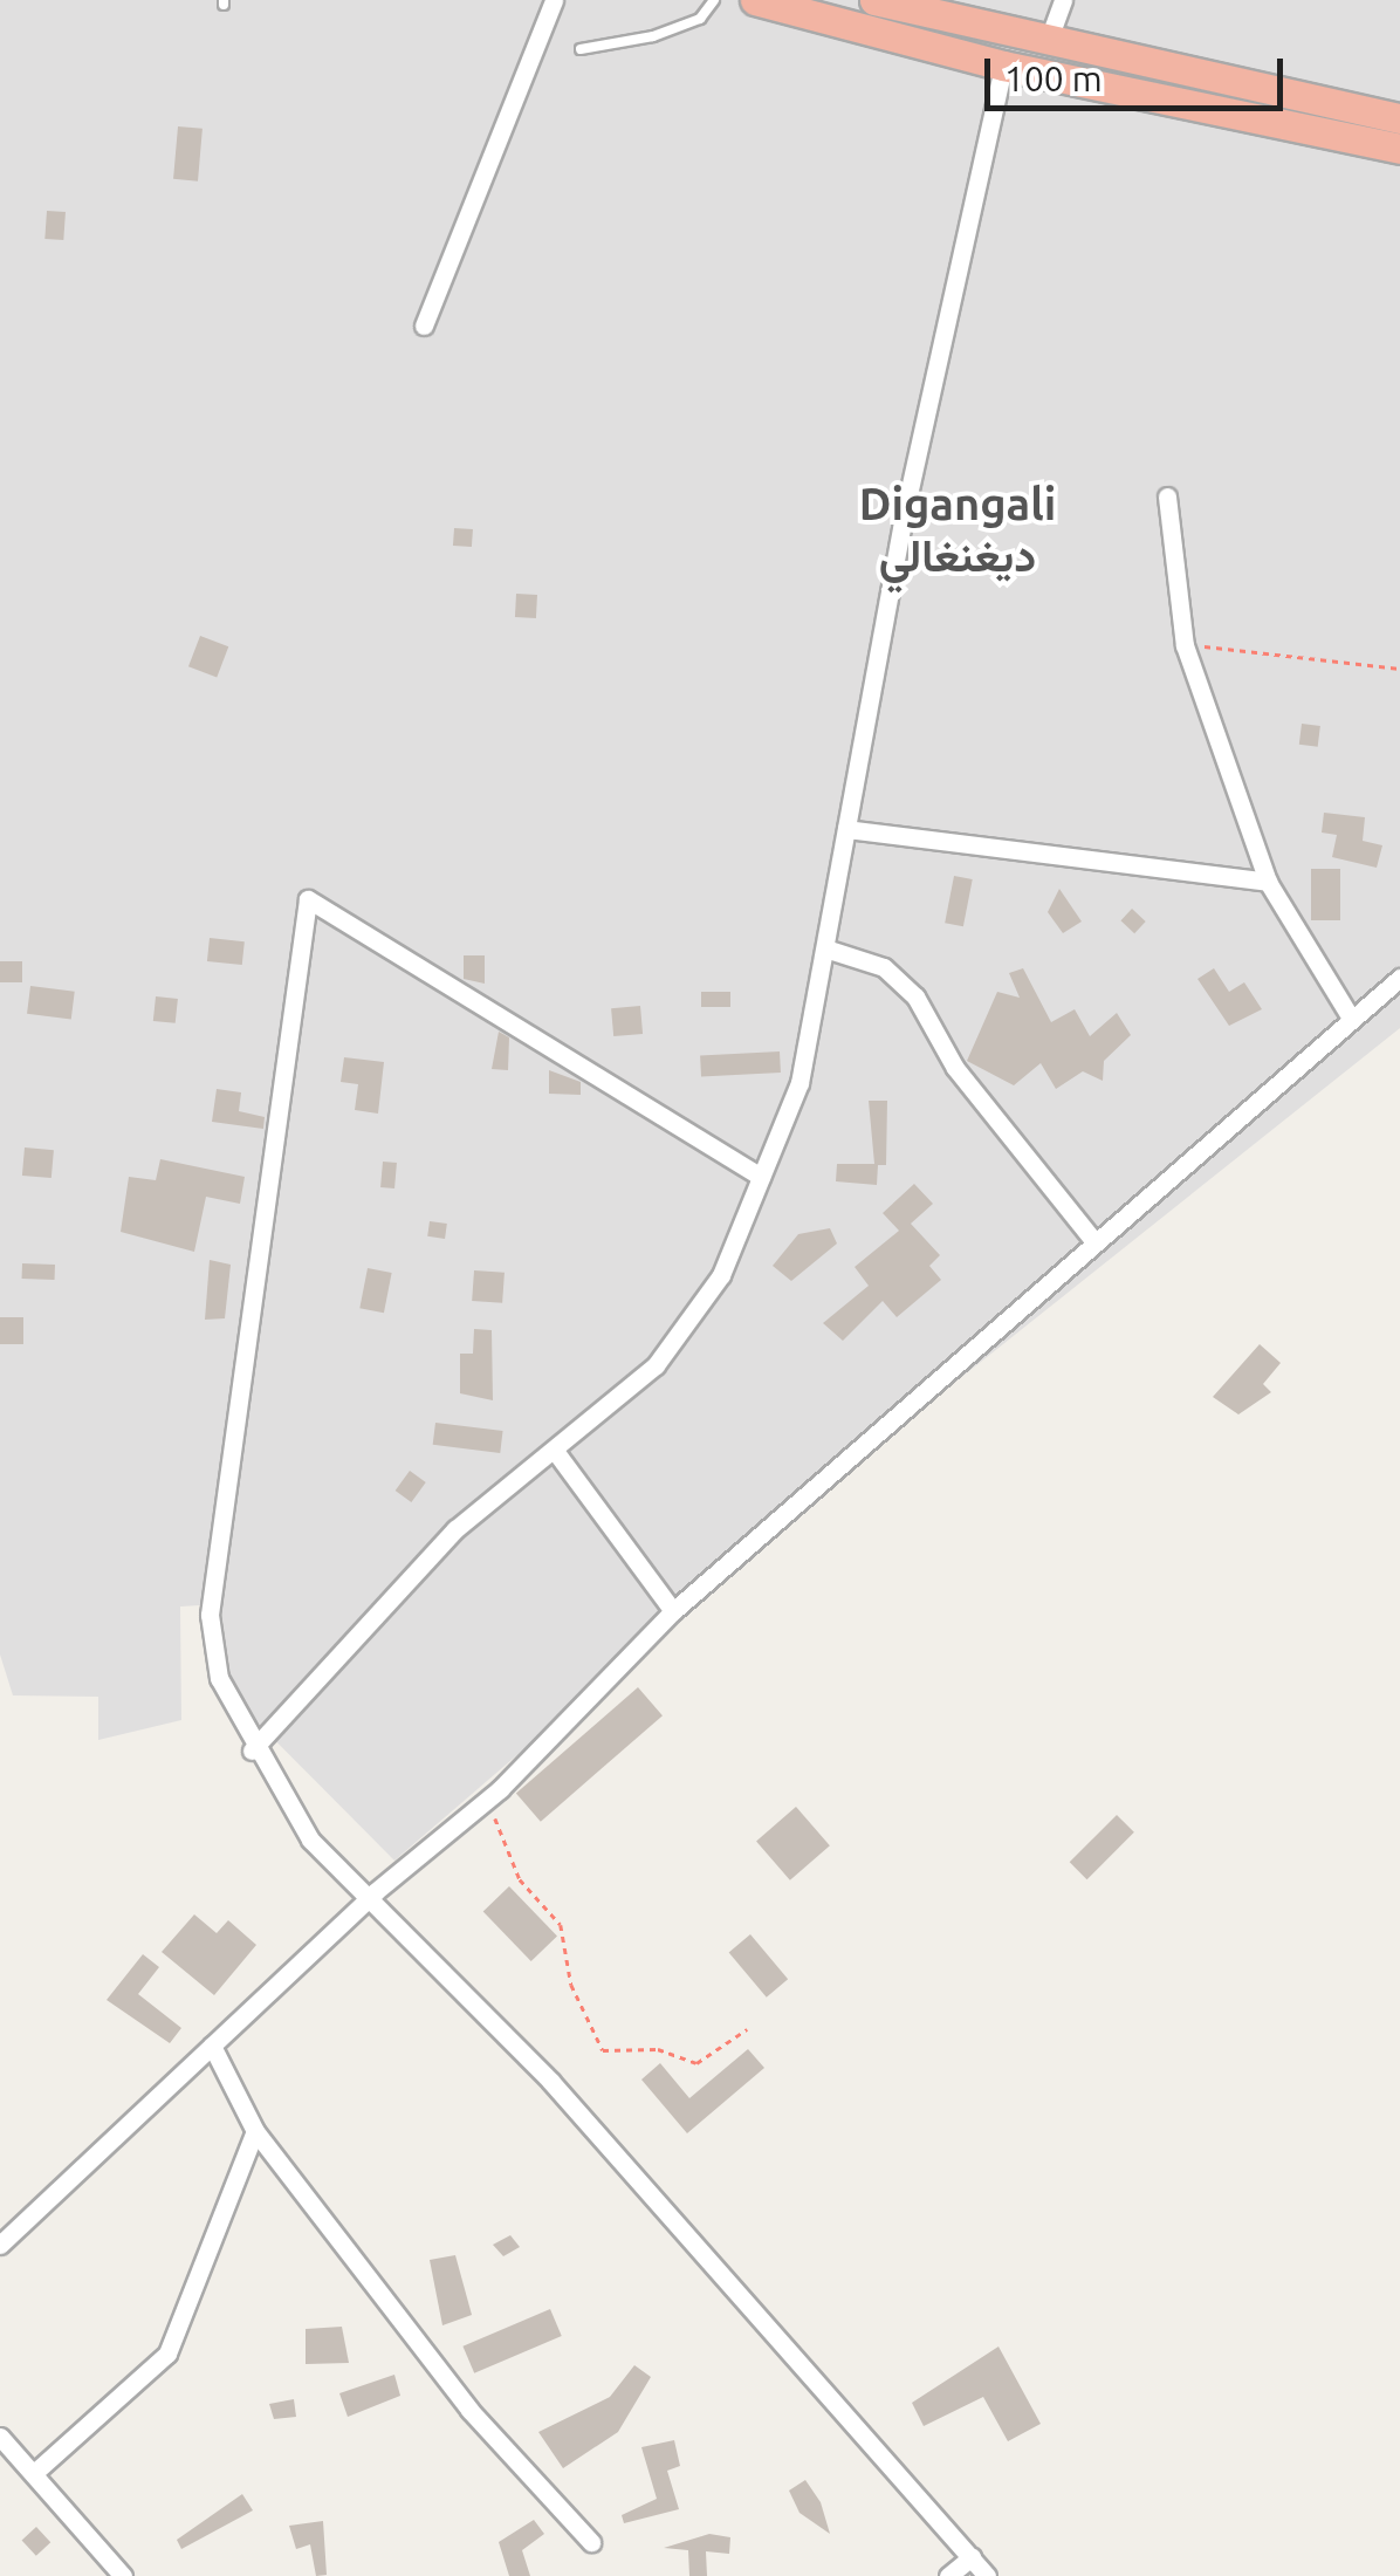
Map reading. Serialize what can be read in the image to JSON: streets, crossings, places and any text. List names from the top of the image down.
{
  "districts": ["Digangali ديغنغالي"],
  "scale_bar": "100 m"
}
